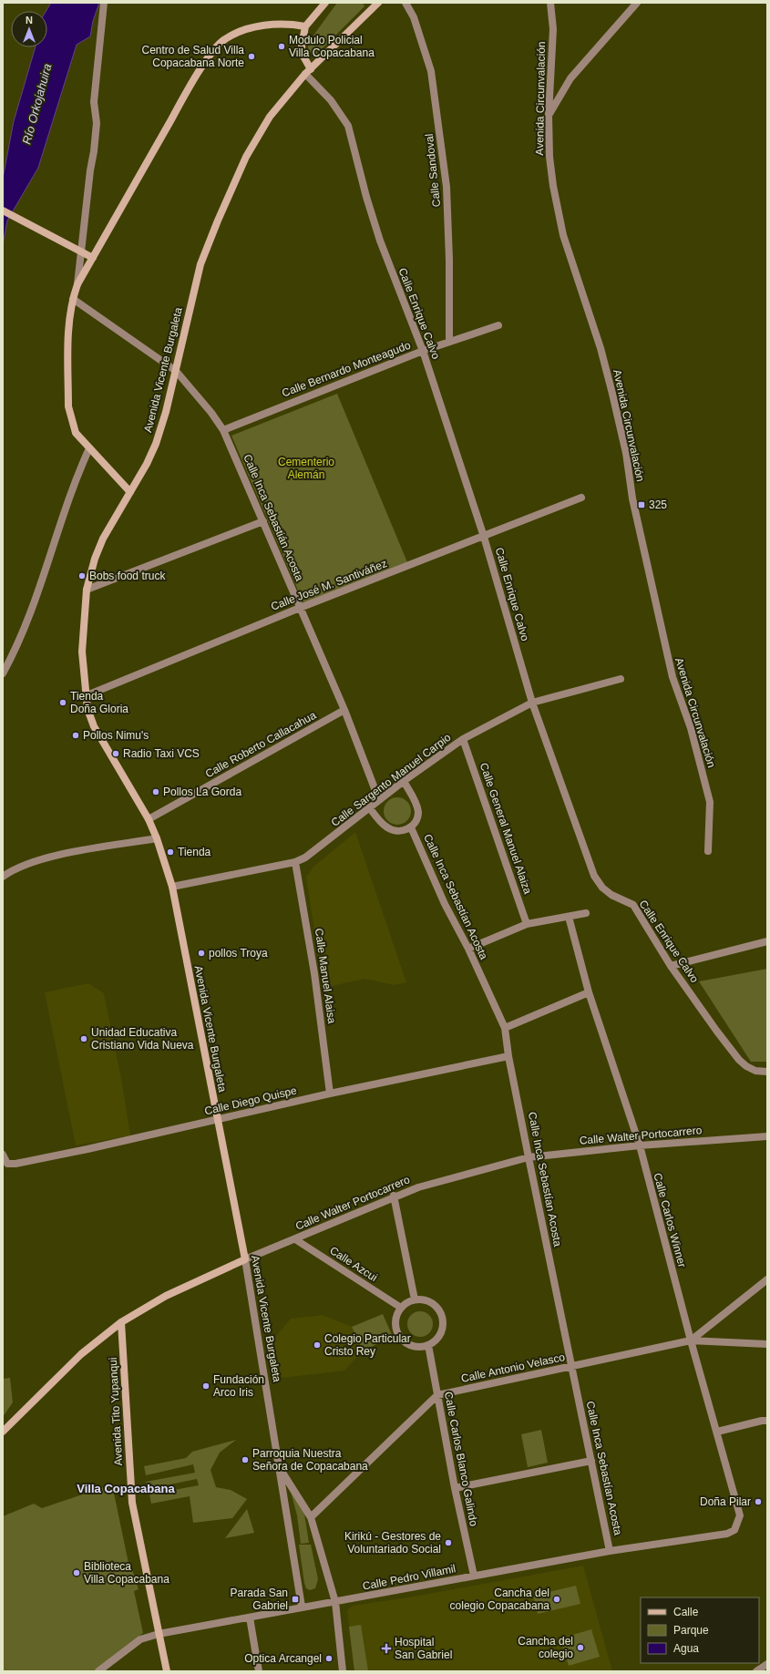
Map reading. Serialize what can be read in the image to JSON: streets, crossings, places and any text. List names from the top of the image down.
{
  "streets": {
    "main road": ["Avenida Vicente Burgaleta", "Calle Walter Portocarrero", "Avenida Tito Yupanqui"],
    "street": [
      "Avenida Circunvalación",
      "Calle Sandoval",
      "Calle Enrique Calvo",
      "Calle Bernardo Monteagudo",
      "Calle Inca Sebastián Acosta",
      "Calle José M. Santiváñez",
      "Calle Roberto Callacahua",
      "Calle Sargento Manuel Carpio",
      "Calle General Manuel Alaiza",
      "Calle Inca Sebastían Acosta",
      "Calle Manuel Alaisa",
      "Calle Diego Quispe",
      "Calle Carlos Winner",
      "Calle Azcui",
      "Calle Antonio Velasco",
      "Calle Carlos Blanco Galindo",
      "Calle Pedro Villamil"
    ]
  },
  "crossings": [
    ["Calle Sandoval", "Calle Bernardo Monteagudo"],
    ["Calle Enrique Calvo", "Calle Bernardo Monteagudo"],
    ["Calle Enrique Calvo", "Avenida Vicente Burgaleta"],
    ["Calle Enrique Calvo", "Calle José M. Santiváñez"],
    ["Calle Enrique Calvo", "Calle Sargento Manuel Carpio"],
    ["Calle Bernardo Monteagudo", "Calle Inca Sebastián Acosta"],
    ["Avenida Vicente Burgaleta", "Calle Inca Sebastián Acosta"],
    ["Avenida Vicente Burgaleta", "Calle José M. Santiváñez"],
    ["Avenida Vicente Burgaleta", "Calle Roberto Callacahua"],
    ["Avenida Vicente Burgaleta", "Calle Sargento Manuel Carpio"],
    ["Avenida Vicente Burgaleta", "Calle Diego Quispe"],
    ["Avenida Vicente Burgaleta", "Calle Walter Portocarrero"],
    ["Avenida Vicente Burgaleta", "Calle Pedro Villamil"],
    ["Calle Inca Sebastián Acosta", "Calle José M. Santiváñez"],
    ["Calle Inca Sebastián Acosta", "Calle Roberto Callacahua"],
    ["Calle Inca Sebastián Acosta", "Calle Sargento Manuel Carpio"],
    ["Calle Sargento Manuel Carpio", "Calle General Manuel Alaiza"],
    ["Calle Sargento Manuel Carpio", "Calle Inca Sebastían Acosta"],
    ["Calle Sargento Manuel Carpio", "Calle Manuel Alaisa"],
    ["Calle Inca Sebastían Acosta", "Calle Diego Quispe"],
    ["Calle Inca Sebastían Acosta", "Calle Walter Portocarrero"],
    ["Calle Inca Sebastían Acosta", "Calle Antonio Velasco"],
    ["Calle Inca Sebastían Acosta", "Calle Pedro Villamil"],
    ["Calle Manuel Alaisa", "Calle Diego Quispe"],
    ["Calle Walter Portocarrero", "Calle Carlos Winner"],
    ["Calle Walter Portocarrero", "Calle Azcui"],
    ["Calle Walter Portocarrero", "Avenida Tito Yupanqui"],
    ["Calle Carlos Winner", "Calle Antonio Velasco"],
    ["Calle Carlos Winner", "Calle Pedro Villamil"],
    ["Calle Azcui", "Calle Carlos Blanco Galindo"],
    ["Calle Antonio Velasco", "Calle Carlos Blanco Galindo"],
    ["Avenida Tito Yupanqui", "Calle Pedro Villamil"],
    ["Calle Carlos Blanco Galindo", "Calle Pedro Villamil"]
  ],
  "districts": ["Villa Copacabana"],
  "water": ["Río Orkojahuira"],
  "parks": ["Cementerio Alemán"],
  "places": {
    "other": [
      "Modulo Policial Villa Copacabana",
      "Centro de Salud Villa Copacabana Norte",
      "Bobs food truck",
      "Tienda Doña Gloria",
      "Pollos Nimu's",
      "Radio Taxi VCS",
      "Pollos La Gorda",
      "Tienda",
      "pollos Troya",
      "Unidad Educativa Cristiano Vida Nueva",
      "Colegio Particular Cristo Rey",
      "Fundación Arco Iris",
      "Parroquia Nuestra Señora de Copacabana",
      "Doña Pilar",
      "Kirikú - Gestores de Voluntariado Social",
      "Biblioteca Villa Copacabana",
      "Cancha del colegio Copacabana",
      "Cancha del colegio",
      "Optica Arcangel"
    ],
    "transit": ["325", "Parada San Gabriel"],
    "health": ["Hospital San Gabriel"]
  },
  "legend": ["Calle", "Parque", "Agua"],
  "north": "top"
}
